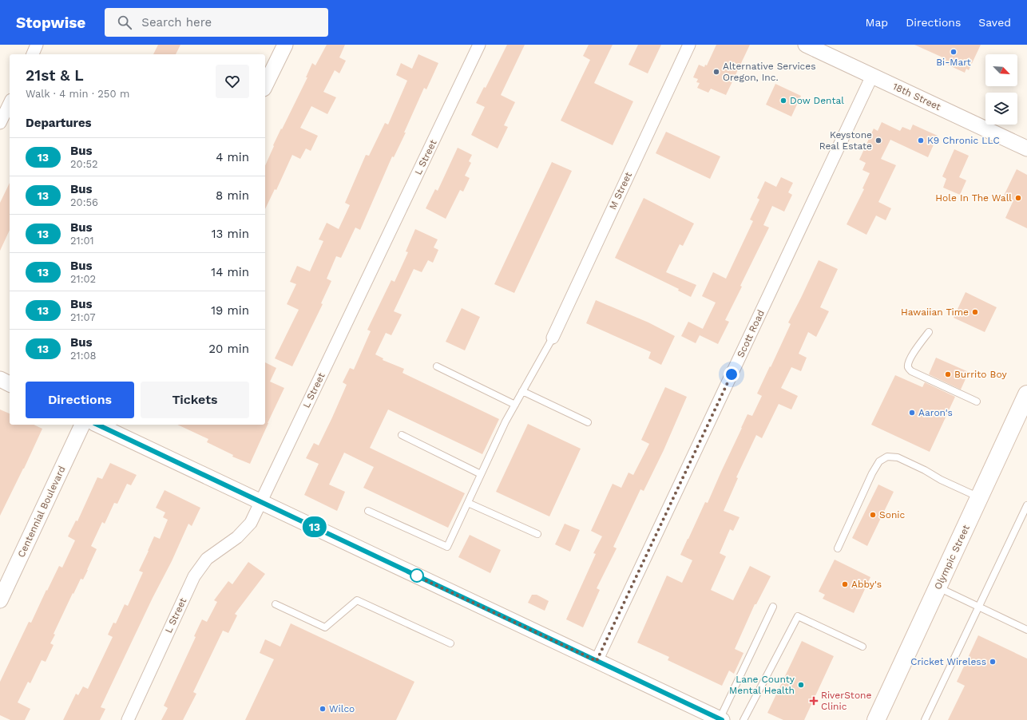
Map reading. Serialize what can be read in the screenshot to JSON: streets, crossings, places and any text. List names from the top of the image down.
{
  "streets": {
    "main road": ["Olympic Street"],
    "street": [
      "18th Street",
      "L Street",
      "M Street",
      "Scott Road",
      "Centennial Boulevard"
    ]
  },
  "crossings": [
    ["18th Street", "Scott Road"]
  ],
  "places": {
    "other": [
      "Bi-Mart",
      "Alternative Services Oregon, Inc.",
      "Dow Dental",
      "Keystone Real Estate",
      "K9 Chronic LLC",
      "Hole In The Wall",
      "Hawaiian Time",
      "Burrito Boy",
      "Aaron's",
      "Sonic",
      "Abby's",
      "Cricket Wireless",
      "Lane County Mental Health",
      "Wilco"
    ],
    "health": ["RiverStone Clinic"]
  },
  "lines": ["bus line 13"],
  "north": "bottom right",
  "page": {
    "header": "Stopwise",
    "search": "Search here",
    "nav": ["Map", "Directions", "Saved"],
    "on_map": "13",
    "heading": [
      ["21st & L", "Walk · 4 min · 250 m"],
      "Departures"
    ],
    "list": [
      {
        "mark": "13",
        "name": "Bus",
        "note": "20:52",
        "value": "4 min"
      },
      {
        "mark": "13",
        "name": "Bus",
        "note": "20:56",
        "value": "8 min"
      },
      {
        "mark": "13",
        "name": "Bus",
        "note": "21:01",
        "value": "13 min"
      },
      {
        "mark": "13",
        "name": "Bus",
        "note": "21:02",
        "value": "14 min"
      },
      {
        "mark": "13",
        "name": "Bus",
        "note": "21:07",
        "value": "19 min"
      },
      {
        "mark": "13",
        "name": "Bus",
        "note": "21:08",
        "value": "20 min"
      }
    ],
    "buttons": ["Directions", "Tickets"]
  }
}
